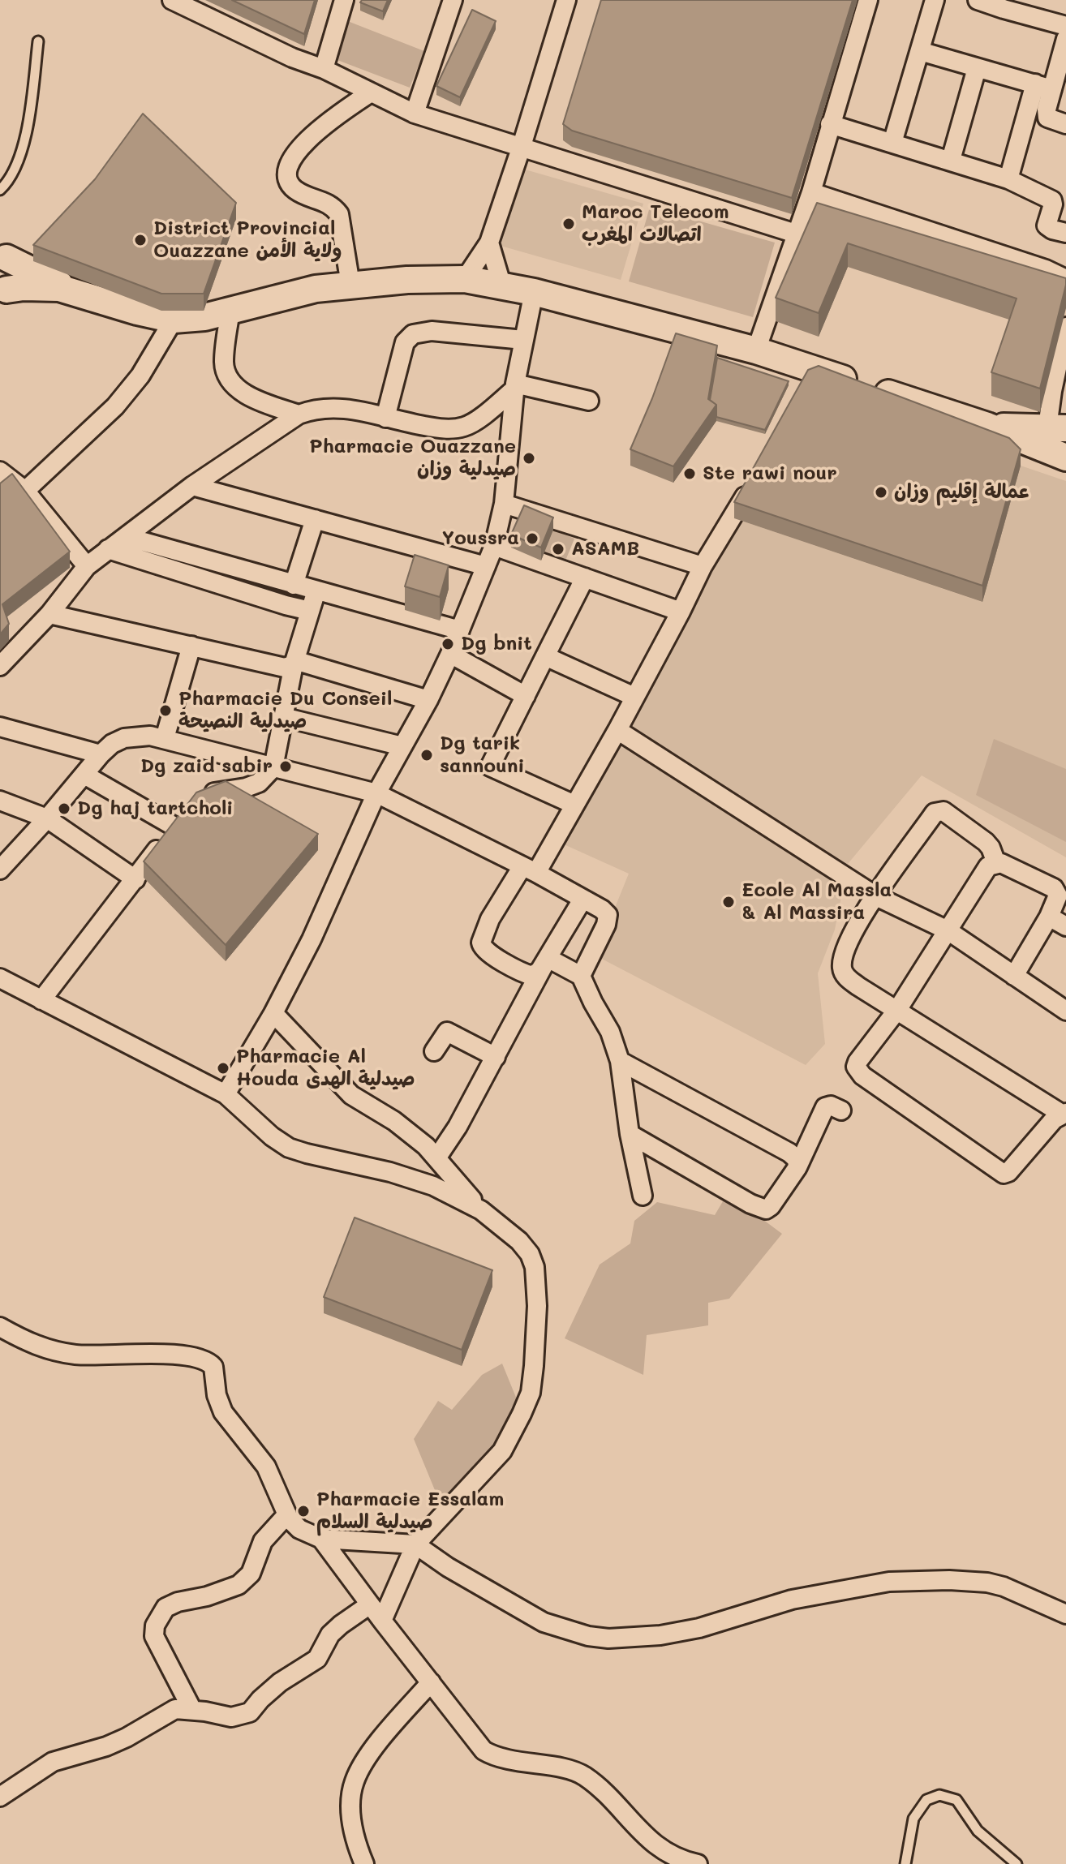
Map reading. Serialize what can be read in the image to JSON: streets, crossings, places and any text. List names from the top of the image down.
{
  "places": [
    "Maroc Telecom اتصالات المغرب",
    "District Provincial Ouazzane ولاية الأمن",
    "Pharmacie Ouazzane صيدلية وزان",
    "Ste rawi nour",
    "عمالة إقليم وزان",
    "Youssra",
    "ASAMB",
    "Dg bnit",
    "Pharmacie Du Conseil صيدلية النصيحة",
    "Dg tarik sannouni",
    "Dg zaid sabir",
    "Dg haj tartcholi",
    "Ecole Al Massla & Al Massira",
    "Pharmacie Al Houda صيدلية الهدى",
    "Pharmacie Essalam صيدلية السلام"
  ]
}
